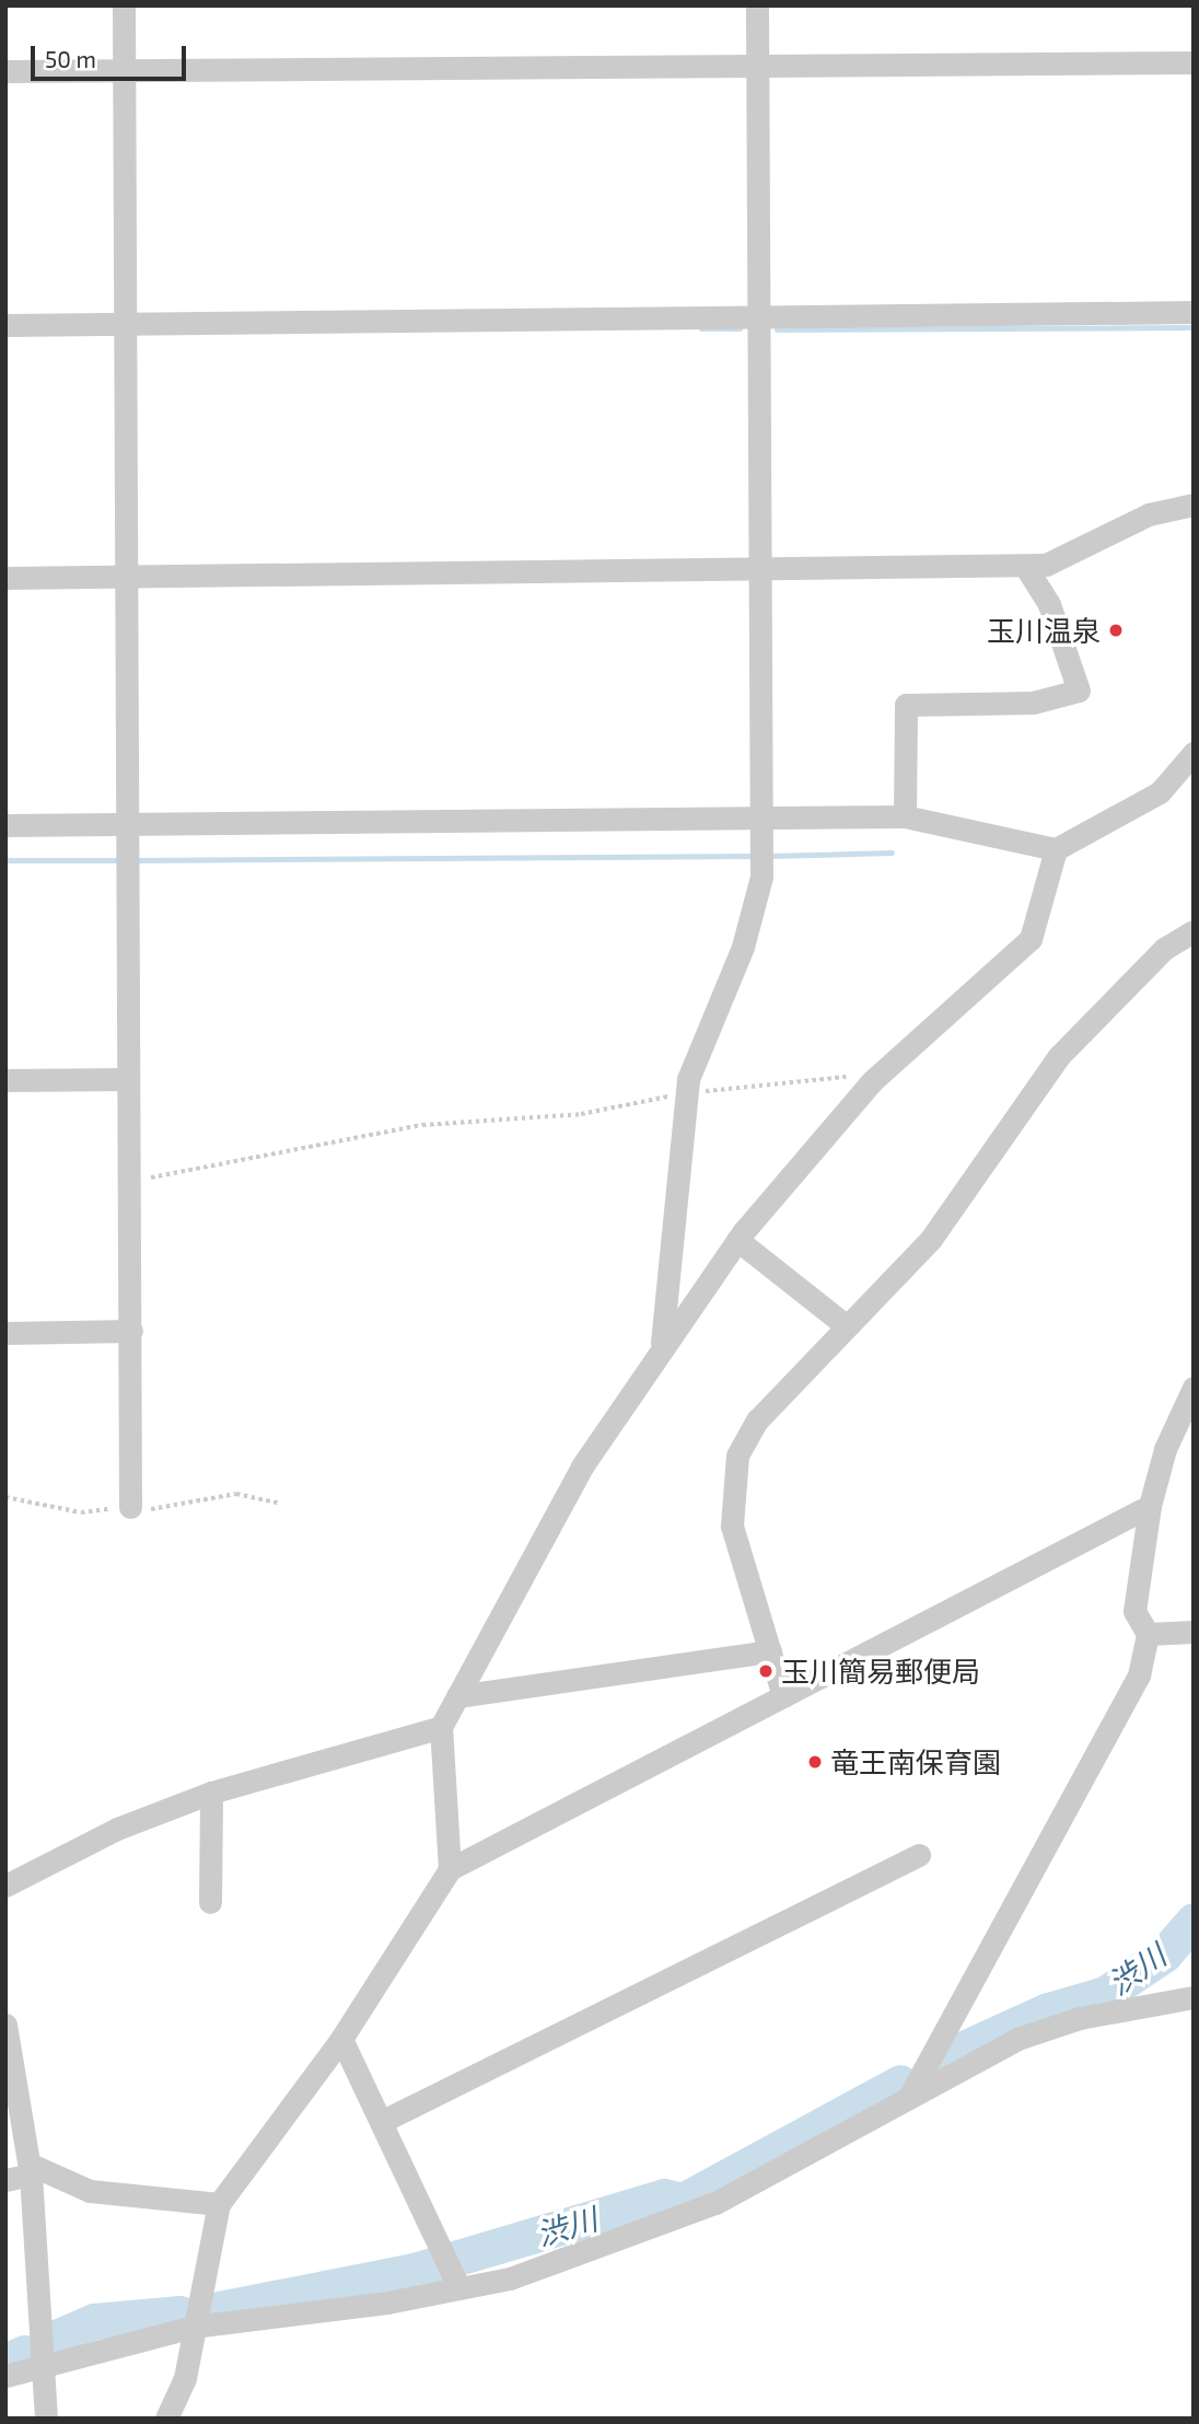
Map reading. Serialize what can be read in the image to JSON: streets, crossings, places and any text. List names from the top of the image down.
{
  "water": ["渋川"],
  "places": ["玉川温泉", "玉川簡易郵便局", "竜王南保育園"],
  "scale_bar": "50 m"
}
